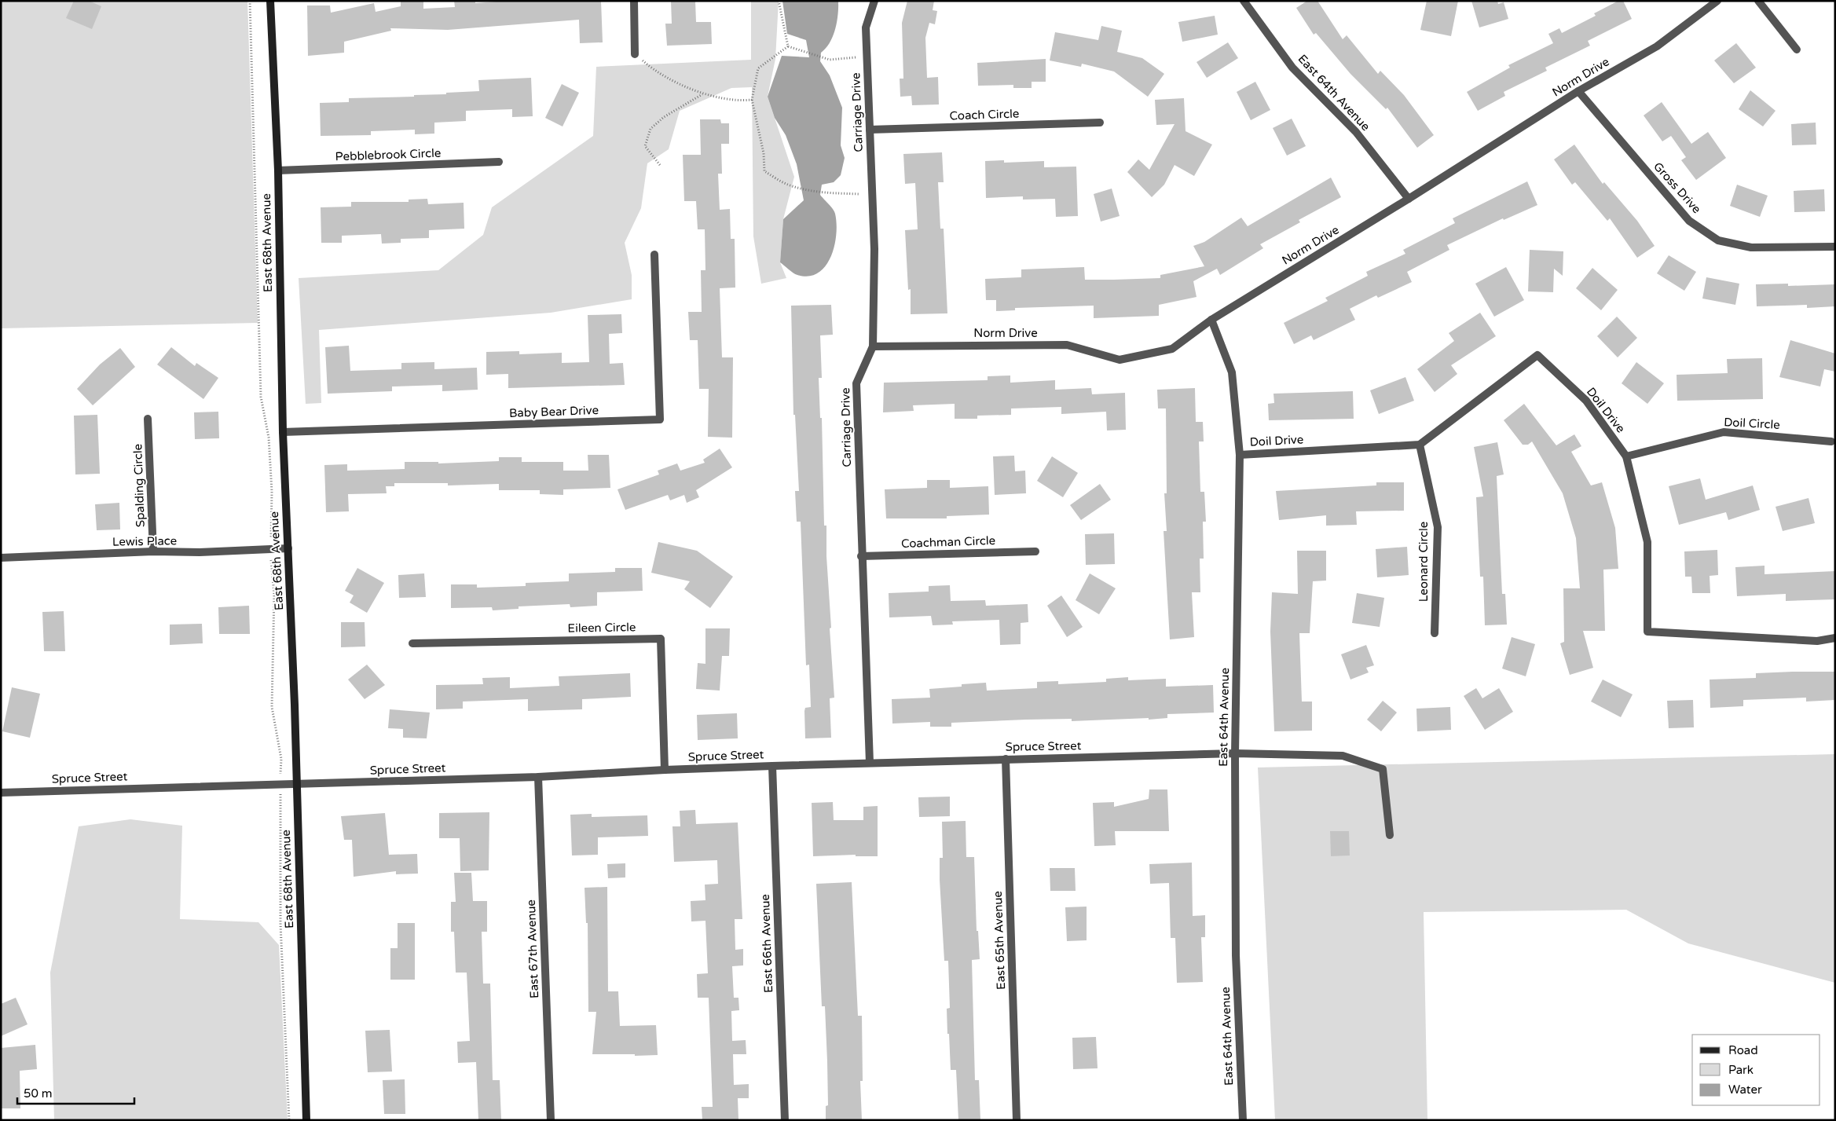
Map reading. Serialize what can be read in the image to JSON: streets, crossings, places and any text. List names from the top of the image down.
{
  "streets": {
    "street": [
      "Norm Drive",
      "East 64th Avenue",
      "Carriage Drive",
      "Coach Circle",
      "Pebblebrook Circle",
      "Gross Drive",
      "East 68th Avenue",
      "Doil Drive",
      "Baby Bear Drive",
      "Doil Circle",
      "Spalding Circle",
      "Lewis Place",
      "Coachman Circle",
      "Leonard Circle",
      "Eileen Circle",
      "Spruce Street",
      "East 65th Avenue",
      "East 66th Avenue",
      "East 67th Avenue"
    ]
  },
  "crossings": [
    ["Norm Drive", "East 64th Avenue"],
    ["Norm Drive", "Carriage Drive"],
    ["Norm Drive", "Gross Drive"],
    ["East 64th Avenue", "Doil Drive"],
    ["East 64th Avenue", "Spruce Street"],
    ["Carriage Drive", "Coach Circle"],
    ["Carriage Drive", "Coachman Circle"],
    ["Carriage Drive", "Spruce Street"],
    ["Pebblebrook Circle", "East 68th Avenue"],
    ["East 68th Avenue", "Baby Bear Drive"],
    ["East 68th Avenue", "Lewis Place"],
    ["East 68th Avenue", "Spruce Street"],
    ["Doil Drive", "Doil Circle"],
    ["Doil Drive", "Leonard Circle"],
    ["Spalding Circle", "Lewis Place"],
    ["Eileen Circle", "Spruce Street"],
    ["Spruce Street", "East 65th Avenue"],
    ["Spruce Street", "East 66th Avenue"],
    ["Spruce Street", "East 67th Avenue"]
  ],
  "legend": ["Road", "Park", "Water"],
  "scale_bar": "50 m"
}
